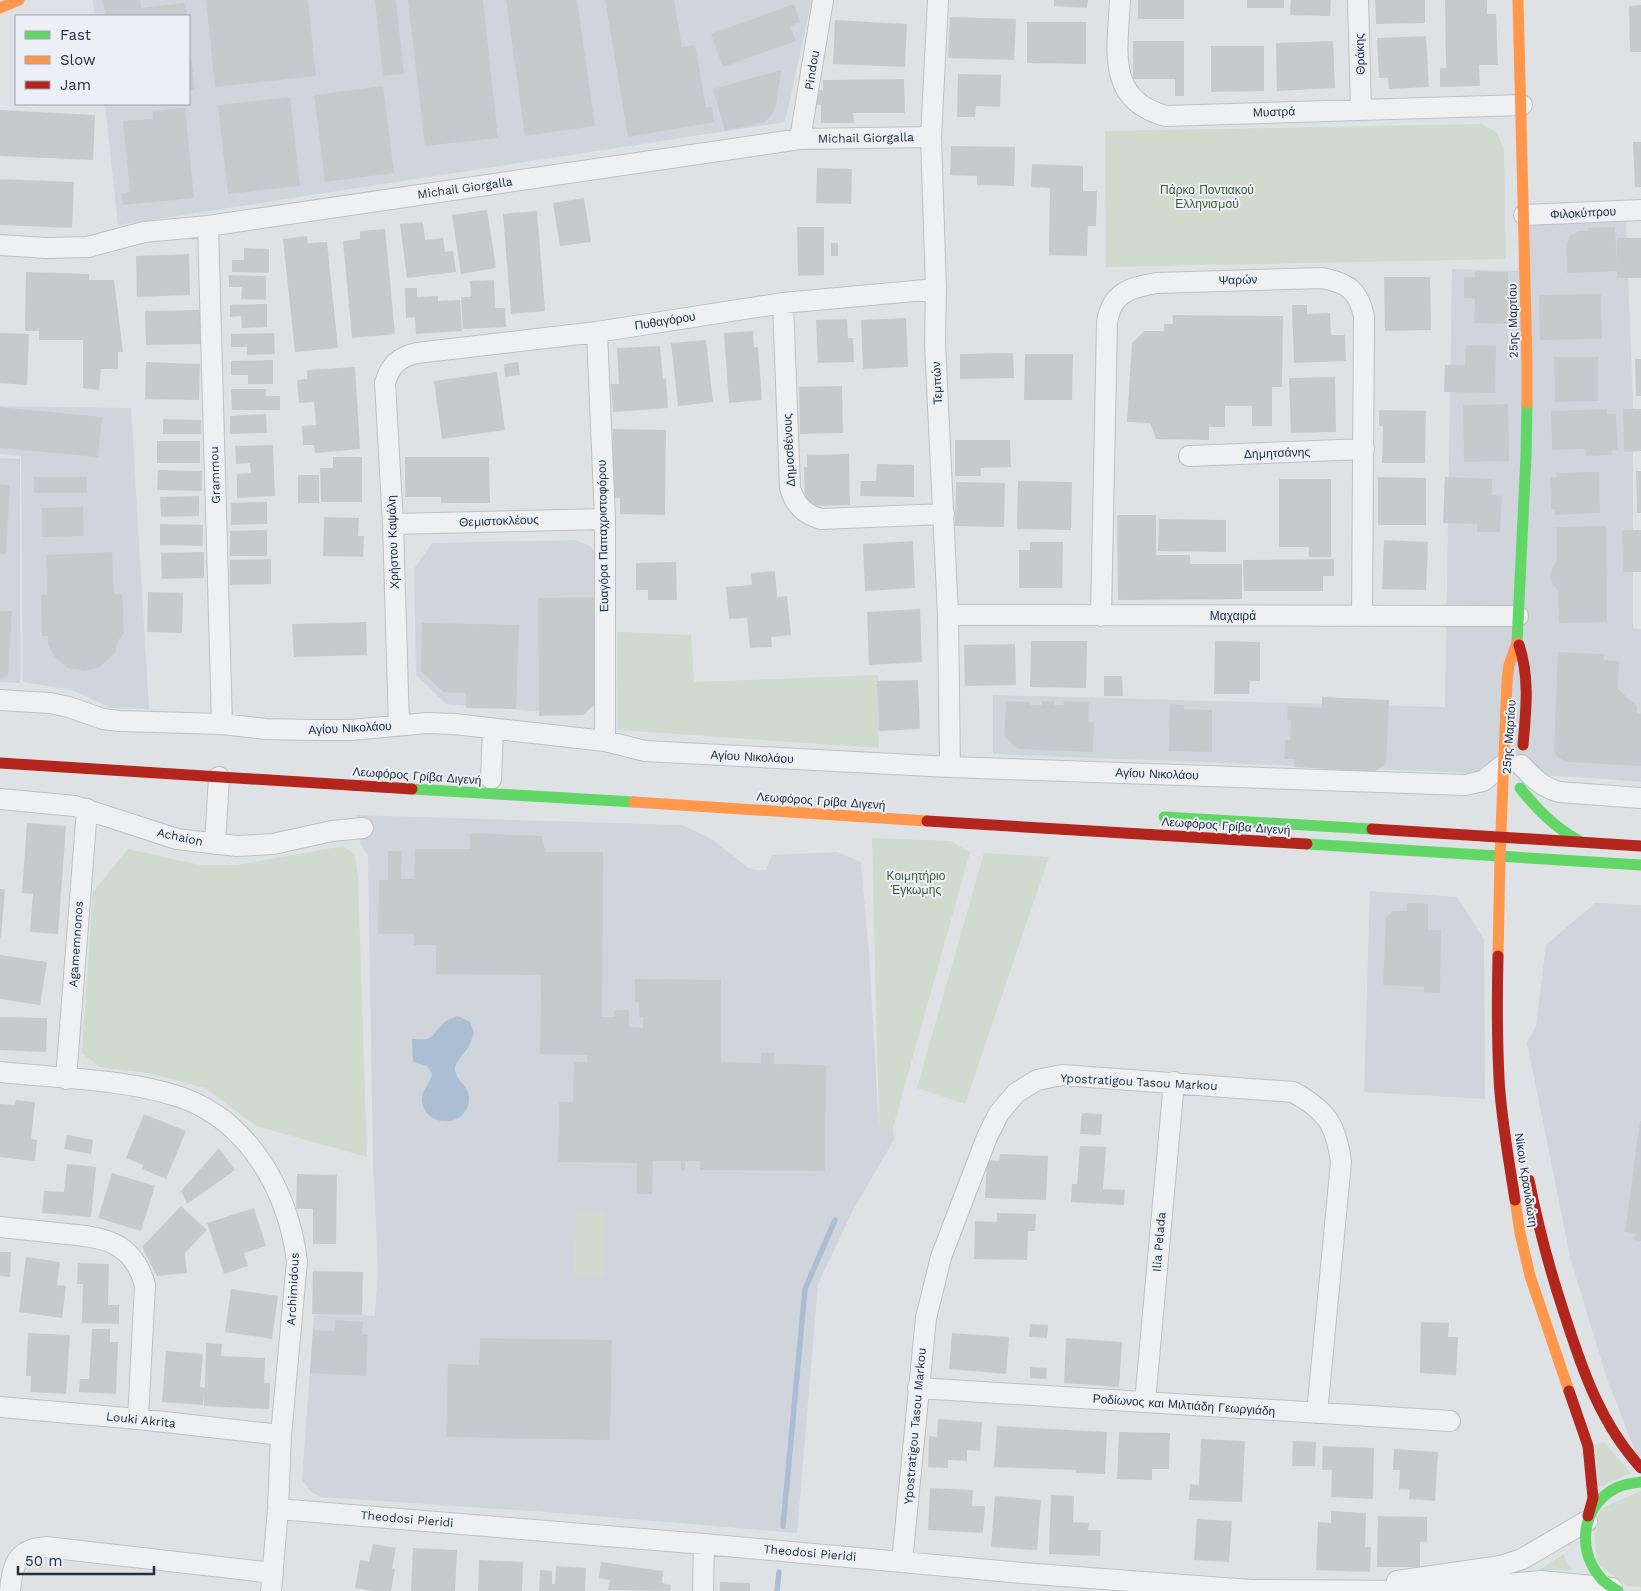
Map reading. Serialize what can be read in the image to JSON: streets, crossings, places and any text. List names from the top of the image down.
{
  "streets": {
    "main road": ["25ης Μαρτίου", "Λεωφόρος Γρίβα Διγενή", "Νίκου Κρανιδιώτη"],
    "street": [
      "Θράκης",
      "Pindou",
      "Μυστρά",
      "Michail Giorgalla",
      "Φιλοκύπρου",
      "Ψαρών",
      "Πυθαγόρου",
      "Τεμπών",
      "Δημοσθένους",
      "Δημητσάνης",
      "Grammou",
      "Θεμιστοκλέους",
      "Ευαγόρα Παπαχριστοφόρου",
      "Χρήστου Καψάλη",
      "Μαχαιρά",
      "Αγίου Νικολάου",
      "Achaion",
      "Agamemnonos",
      "Ypostratigou Tasou Markou",
      "Ilia Pelada",
      "Archimidous",
      "Ροδίωνος και Μιλτιάδη Γεωργιάδη",
      "Louki Akrita",
      "Theodosi Pieridi"
    ]
  },
  "crossings": [
    ["Θράκης", "Μυστρά"],
    ["Pindou", "Michail Giorgalla"],
    ["Μυστρά", "25ης Μαρτίου"],
    ["Michail Giorgalla", "Τεμπών"],
    ["Michail Giorgalla", "Grammou"],
    ["Φιλοκύπρου", "25ης Μαρτίου"],
    ["Ψαρών", "Δημητσάνης"],
    ["Ψαρών", "Μαχαιρά"],
    ["Πυθαγόρου", "Τεμπών"],
    ["Πυθαγόρου", "Δημοσθένους"],
    ["Πυθαγόρου", "Ευαγόρα Παπαχριστοφόρου"],
    ["Πυθαγόρου", "Χρήστου Καψάλη"],
    ["25ης Μαρτίου", "Μαχαιρά"],
    ["25ης Μαρτίου", "Αγίου Νικολάου"],
    ["25ης Μαρτίου", "Λεωφόρος Γρίβα Διγενή"],
    ["25ης Μαρτίου", "Νίκου Κρανιδιώτη"],
    ["Τεμπών", "Δημοσθένους"],
    ["Τεμπών", "Μαχαιρά"],
    ["Τεμπών", "Αγίου Νικολάου"],
    ["Grammou", "Αγίου Νικολάου"],
    ["Θεμιστοκλέους", "Ευαγόρα Παπαχριστοφόρου"],
    ["Θεμιστοκλέους", "Χρήστου Καψάλη"],
    ["Ευαγόρα Παπαχριστοφόρου", "Αγίου Νικολάου"],
    ["Χρήστου Καψάλη", "Αγίου Νικολάου"],
    ["Λεωφόρος Γρίβα Διγενή", "Νίκου Κρανιδιώτη"],
    ["Achaion", "Agamemnonos"],
    ["Agamemnonos", "Archimidous"],
    ["Ypostratigou Tasou Markou", "Ilia Pelada"],
    ["Ypostratigou Tasou Markou", "Ροδίωνος και Μιλτιάδη Γεωργιάδη"],
    ["Ypostratigou Tasou Markou", "Theodosi Pieridi"],
    ["Νίκου Κρανιδιώτη", "Theodosi Pieridi"],
    ["Ilia Pelada", "Ροδίωνος και Μιλτιάδη Γεωργιάδη"],
    ["Archimidous", "Louki Akrita"],
    ["Archimidous", "Theodosi Pieridi"]
  ],
  "parks": ["Πάρκο Ποντιακού Ελληνισμού", "Κοιμητήριο Έγκωμης"],
  "legend": ["Fast", "Slow", "Jam"],
  "scale_bar": "50 m"
}
